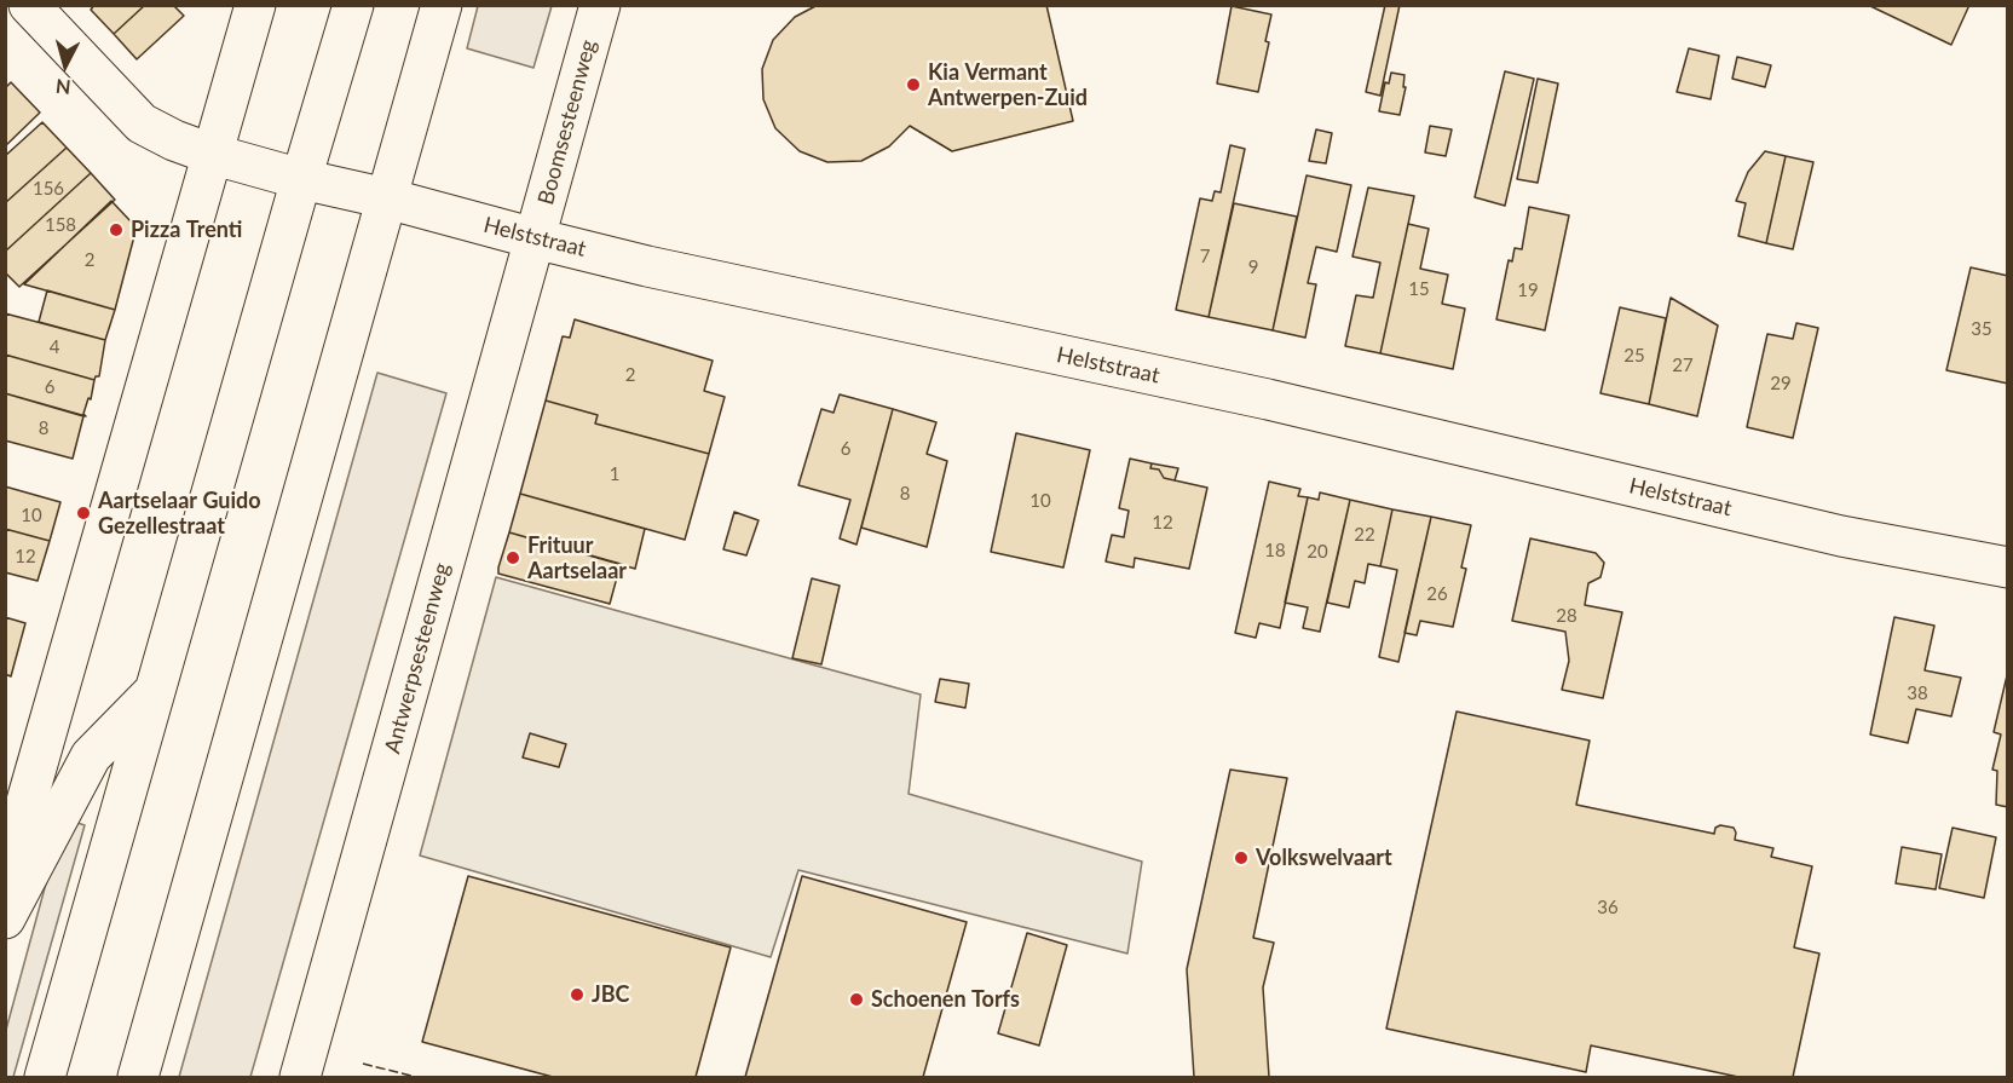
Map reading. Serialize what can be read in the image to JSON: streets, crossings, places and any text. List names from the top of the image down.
{
  "streets": {
    "main road": ["Boomsesteenweg", "Helststraat", "Antwerpsesteenweg"]
  },
  "crossings": [
    ["Boomsesteenweg", "Helststraat"],
    ["Boomsesteenweg", "Antwerpsesteenweg"],
    ["Helststraat", "Antwerpsesteenweg"]
  ],
  "places": [
    "Kia Vermant Antwerpen-Zuid",
    "Pizza Trenti",
    "Aartselaar Guido Gezellestraat",
    "Frituur Aartselaar",
    "Volkswelvaart",
    "JBC",
    "Schoenen Torfs"
  ],
  "house_numbers": [
    "156",
    "158",
    "7",
    "2",
    "9",
    "15",
    "19",
    "35",
    "4",
    "25",
    "27",
    "2",
    "29",
    "6",
    "8",
    "6",
    "1",
    "8",
    "10",
    "10",
    "12",
    "22",
    "18",
    "20",
    "12",
    "26",
    "28",
    "38",
    "36"
  ],
  "north": "bottom"
}
